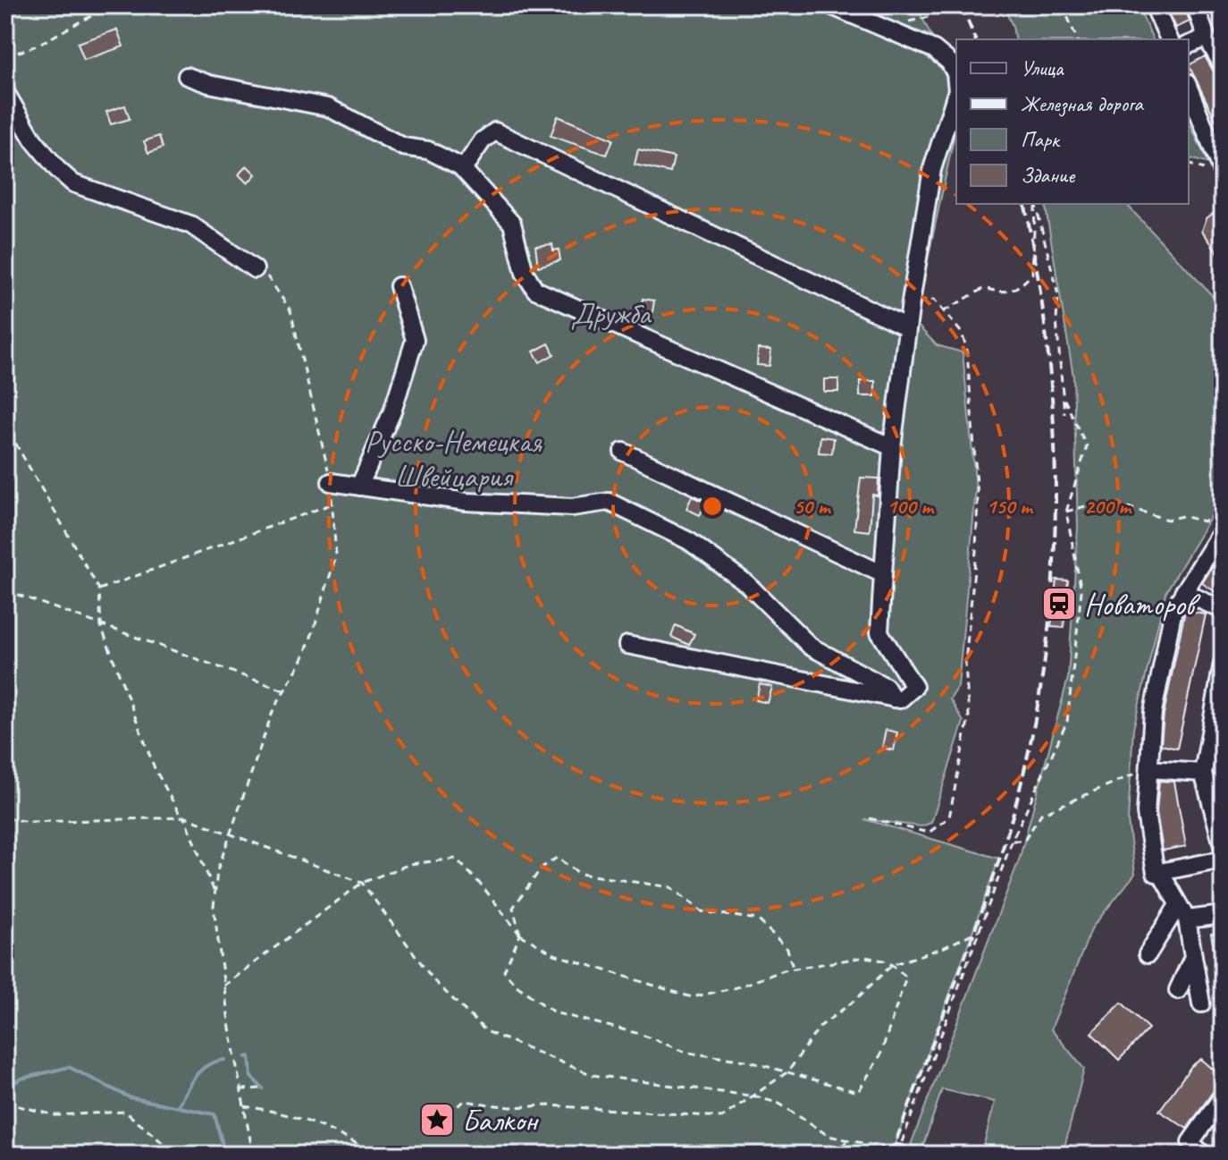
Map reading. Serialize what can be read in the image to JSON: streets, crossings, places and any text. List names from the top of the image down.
{
  "parks": ["Дружба", "Русско-Немецкая Швейцария"],
  "places": {
    "station": ["Новаторов"],
    "place": ["Балкон"]
  },
  "legend": [
    "Улица",
    "Железная дорога",
    "Парк",
    "Здание"
  ],
  "rings": [
    "50 m",
    "100 m",
    "150 m",
    "200 m"
  ]
}
